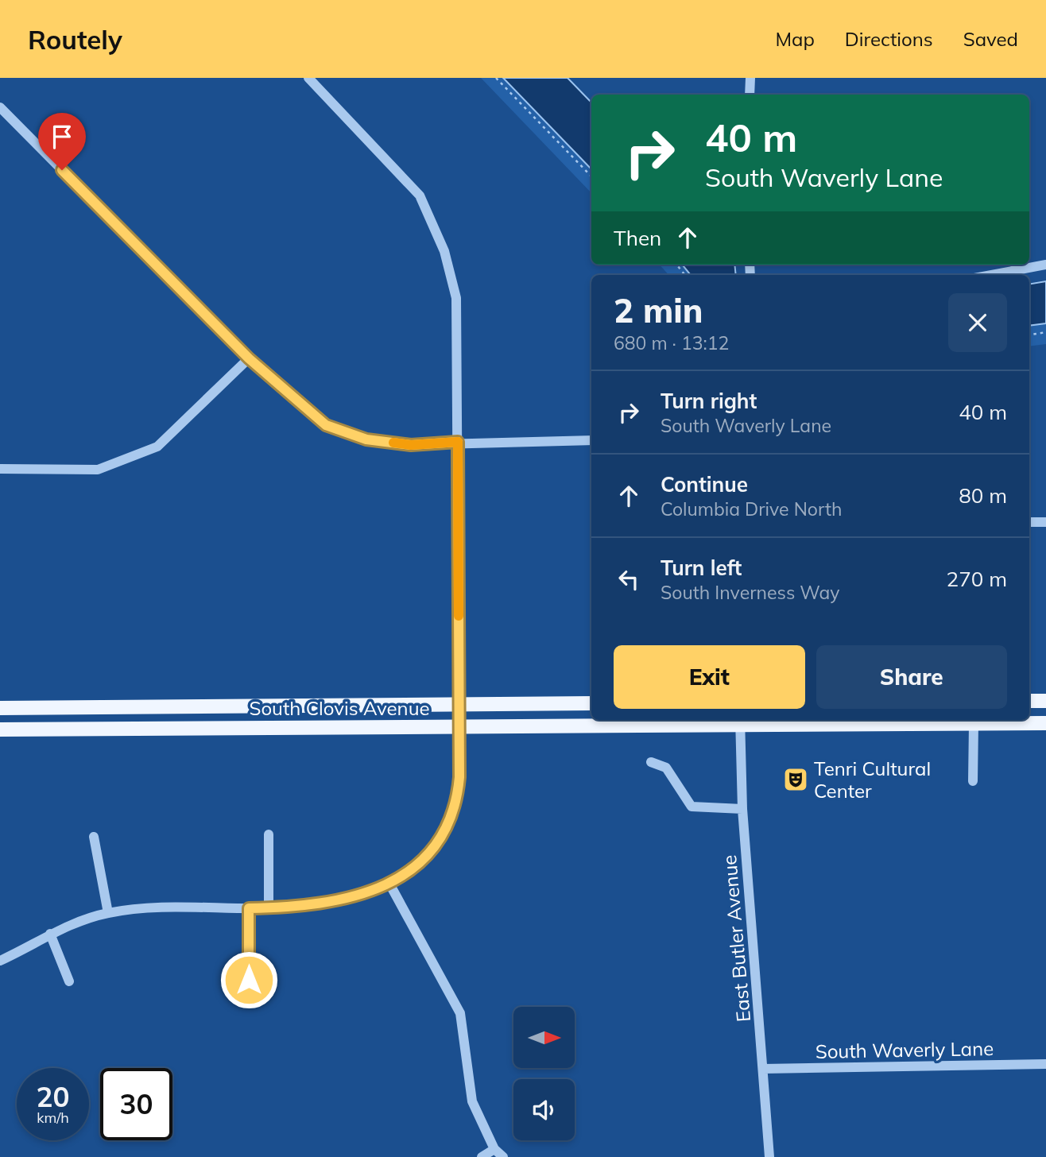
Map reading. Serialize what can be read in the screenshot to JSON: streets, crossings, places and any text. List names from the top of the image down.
{
  "streets": {
    "main road": ["South Clovis Avenue"],
    "street": ["East Butler Avenue", "South Waverly Lane"]
  },
  "crossings": [
    ["South Clovis Avenue", "East Butler Avenue"],
    ["East Butler Avenue", "South Waverly Lane"]
  ],
  "places": {
    "theatre": ["Tenri Cultural Center"]
  },
  "north": "right",
  "page": {
    "header": "Routely",
    "nav": ["Map", "Directions", "Saved"],
    "turn": ["40 m", "South Waverly Lane"],
    "then": "Then",
    "heading": ["2 min", "680 m · 13:12"],
    "list": [
      {
        "name": "Turn right",
        "note": "South Waverly Lane",
        "value": "40 m"
      },
      {
        "name": "Continue",
        "note": "Columbia Drive North",
        "value": "80 m"
      },
      {
        "name": "Turn left",
        "note": "South Inverness Way",
        "value": "270 m"
      }
    ],
    "buttons": ["Exit", "Share"],
    "speed": "20 km/h",
    "limit": "30"
  }
}
